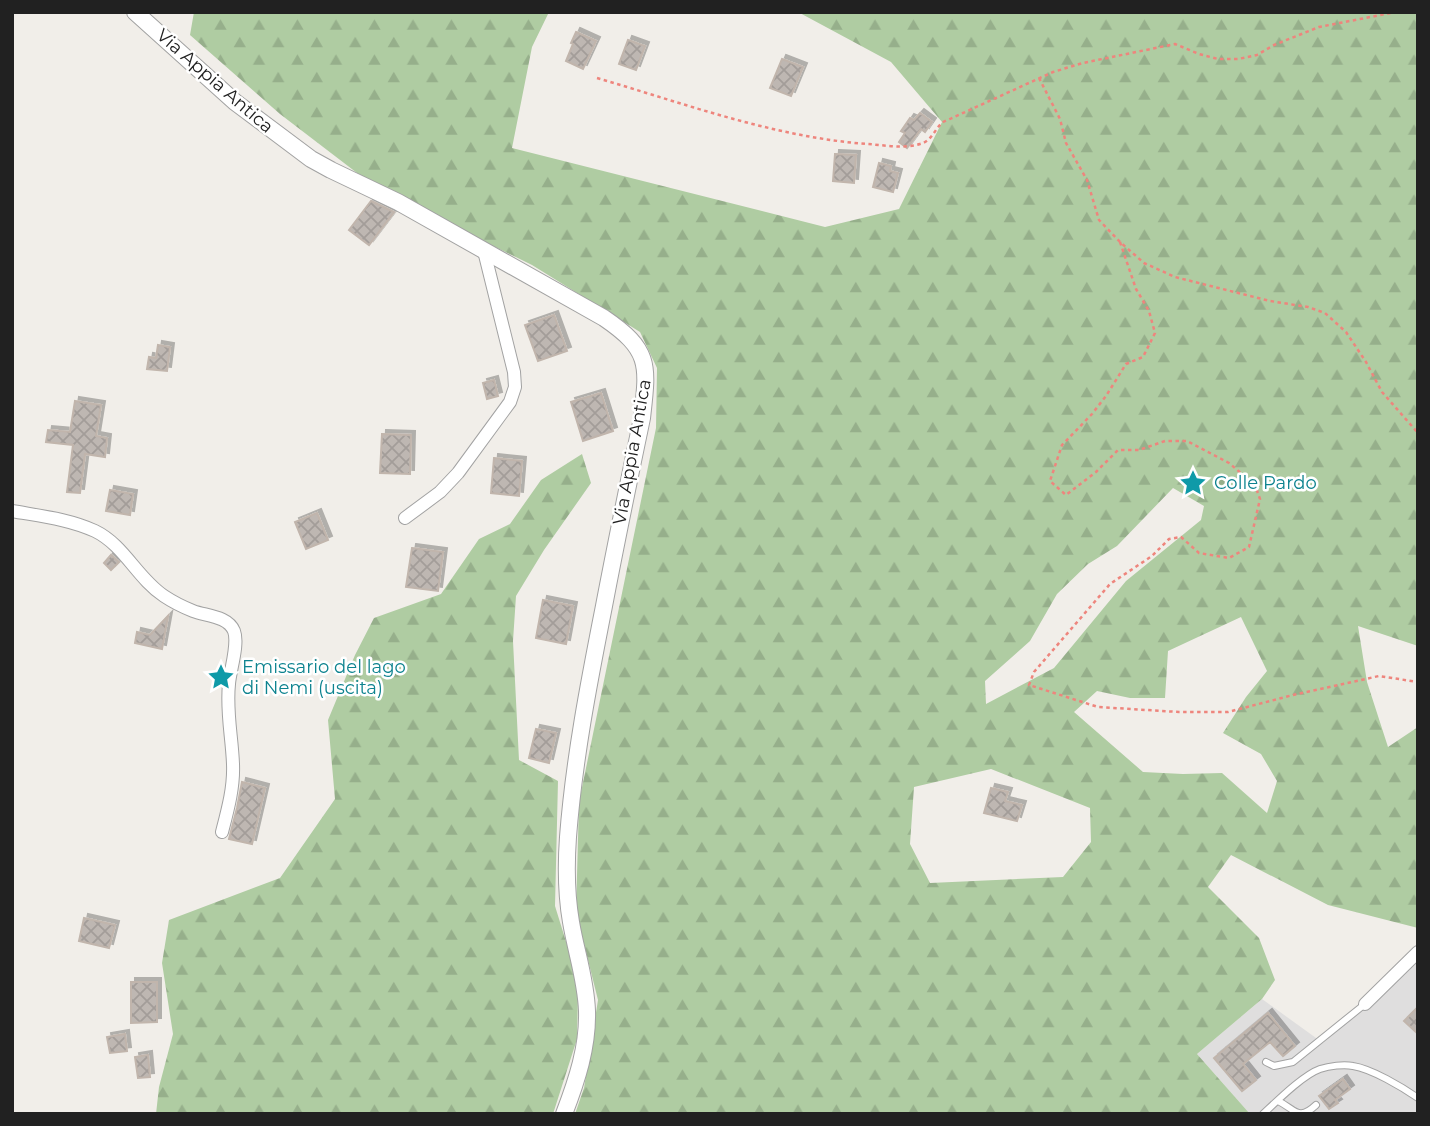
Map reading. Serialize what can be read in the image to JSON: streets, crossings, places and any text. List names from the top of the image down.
{
  "streets": {
    "street": ["Via Appia Antica"]
  },
  "places": {
    "place": ["Colle Pardo", "Emissario del lago di Nemi (uscita)"]
  }
}
